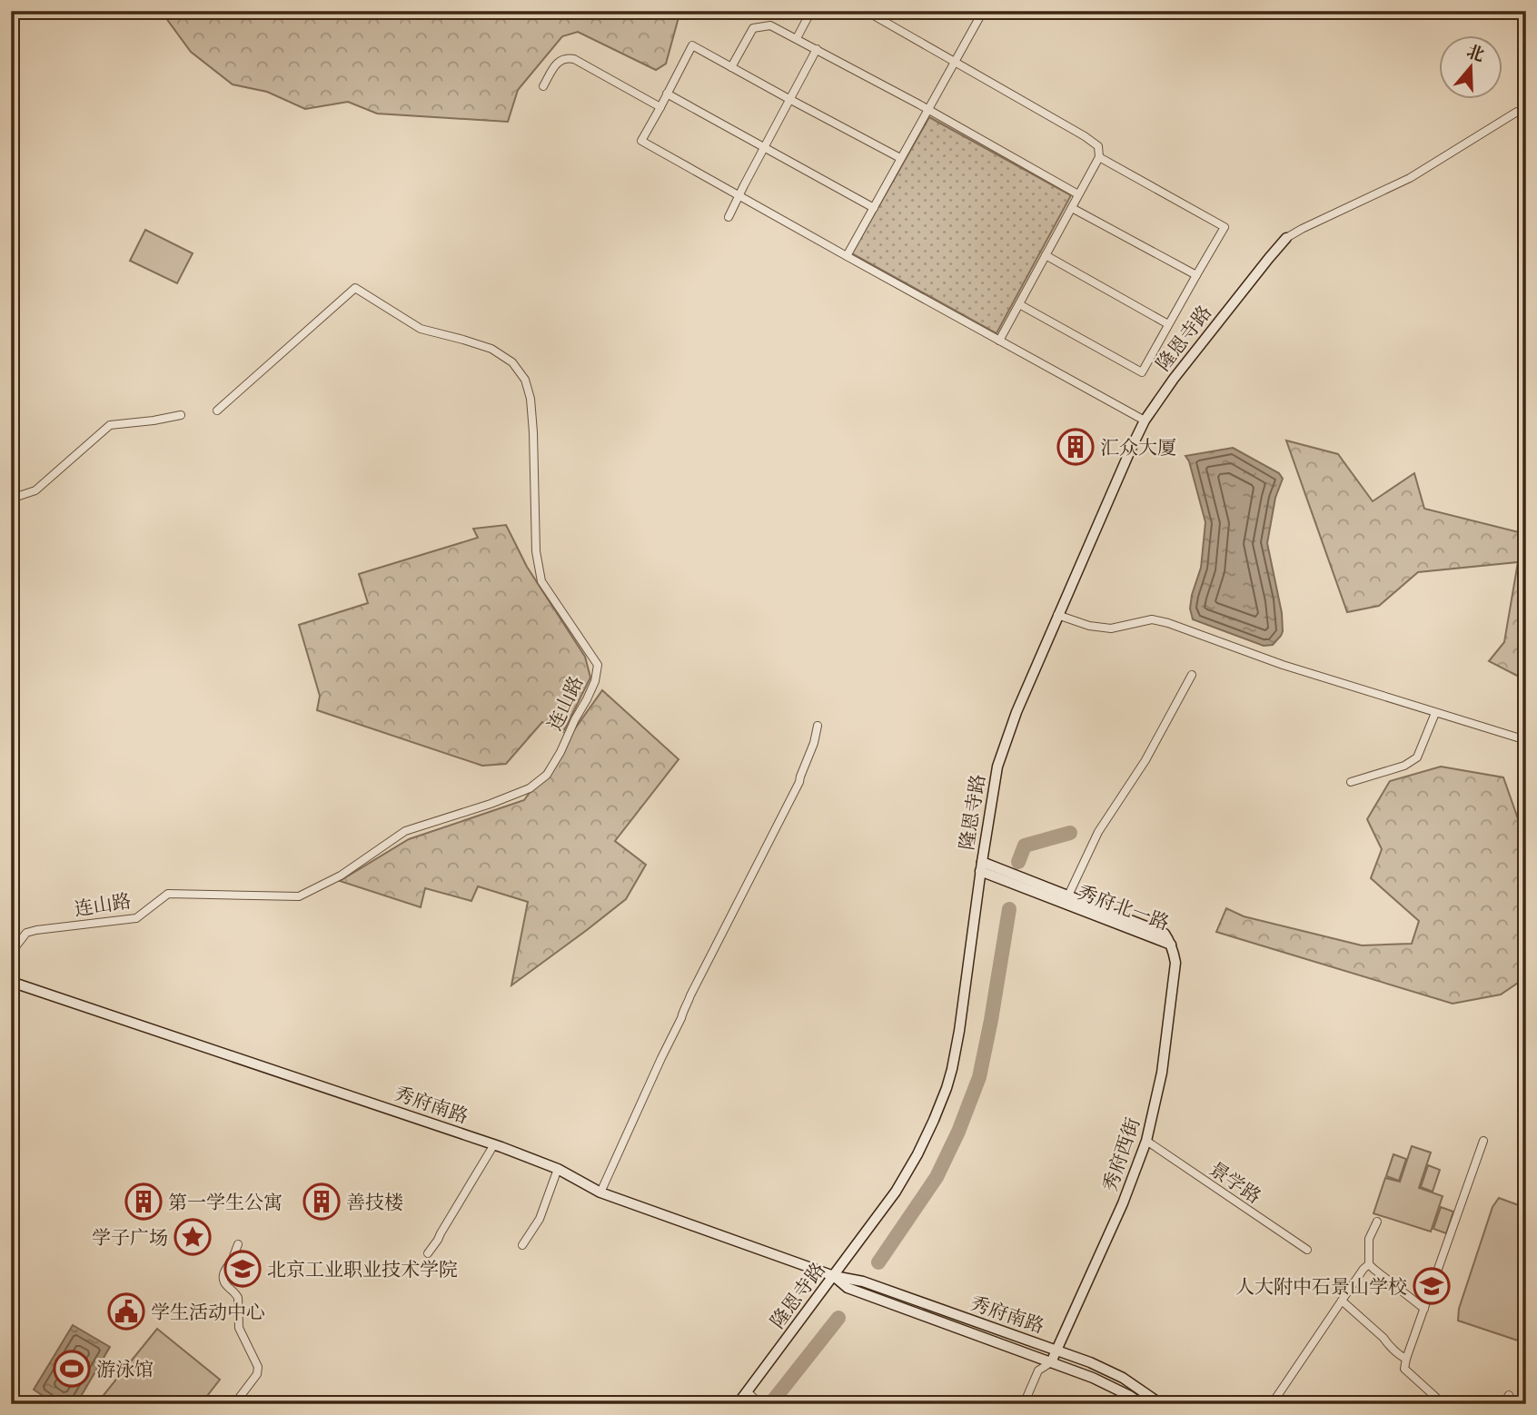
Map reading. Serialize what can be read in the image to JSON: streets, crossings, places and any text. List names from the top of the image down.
{
  "streets": {
    "street": [
      "隆恩寺路",
      "连山路",
      "秀府北一路",
      "秀府南路",
      "秀府西街",
      "景学路"
    ]
  },
  "crossings": [
    ["隆恩寺路", "秀府北一路"],
    ["隆恩寺路", "秀府南路"],
    ["秀府北一路", "秀府西街"],
    ["秀府南路", "秀府西街"],
    ["秀府西街", "景学路"]
  ],
  "places": {
    "building": ["汇众大厦", "第一学生公寓", "善技楼"],
    "place": ["学子广场"],
    "school or university": ["北京工业职业技术学院", "人大附中石景山学校"],
    "public building": ["学生活动中心"],
    "sports": ["游泳馆"]
  },
  "north": "top"
}
